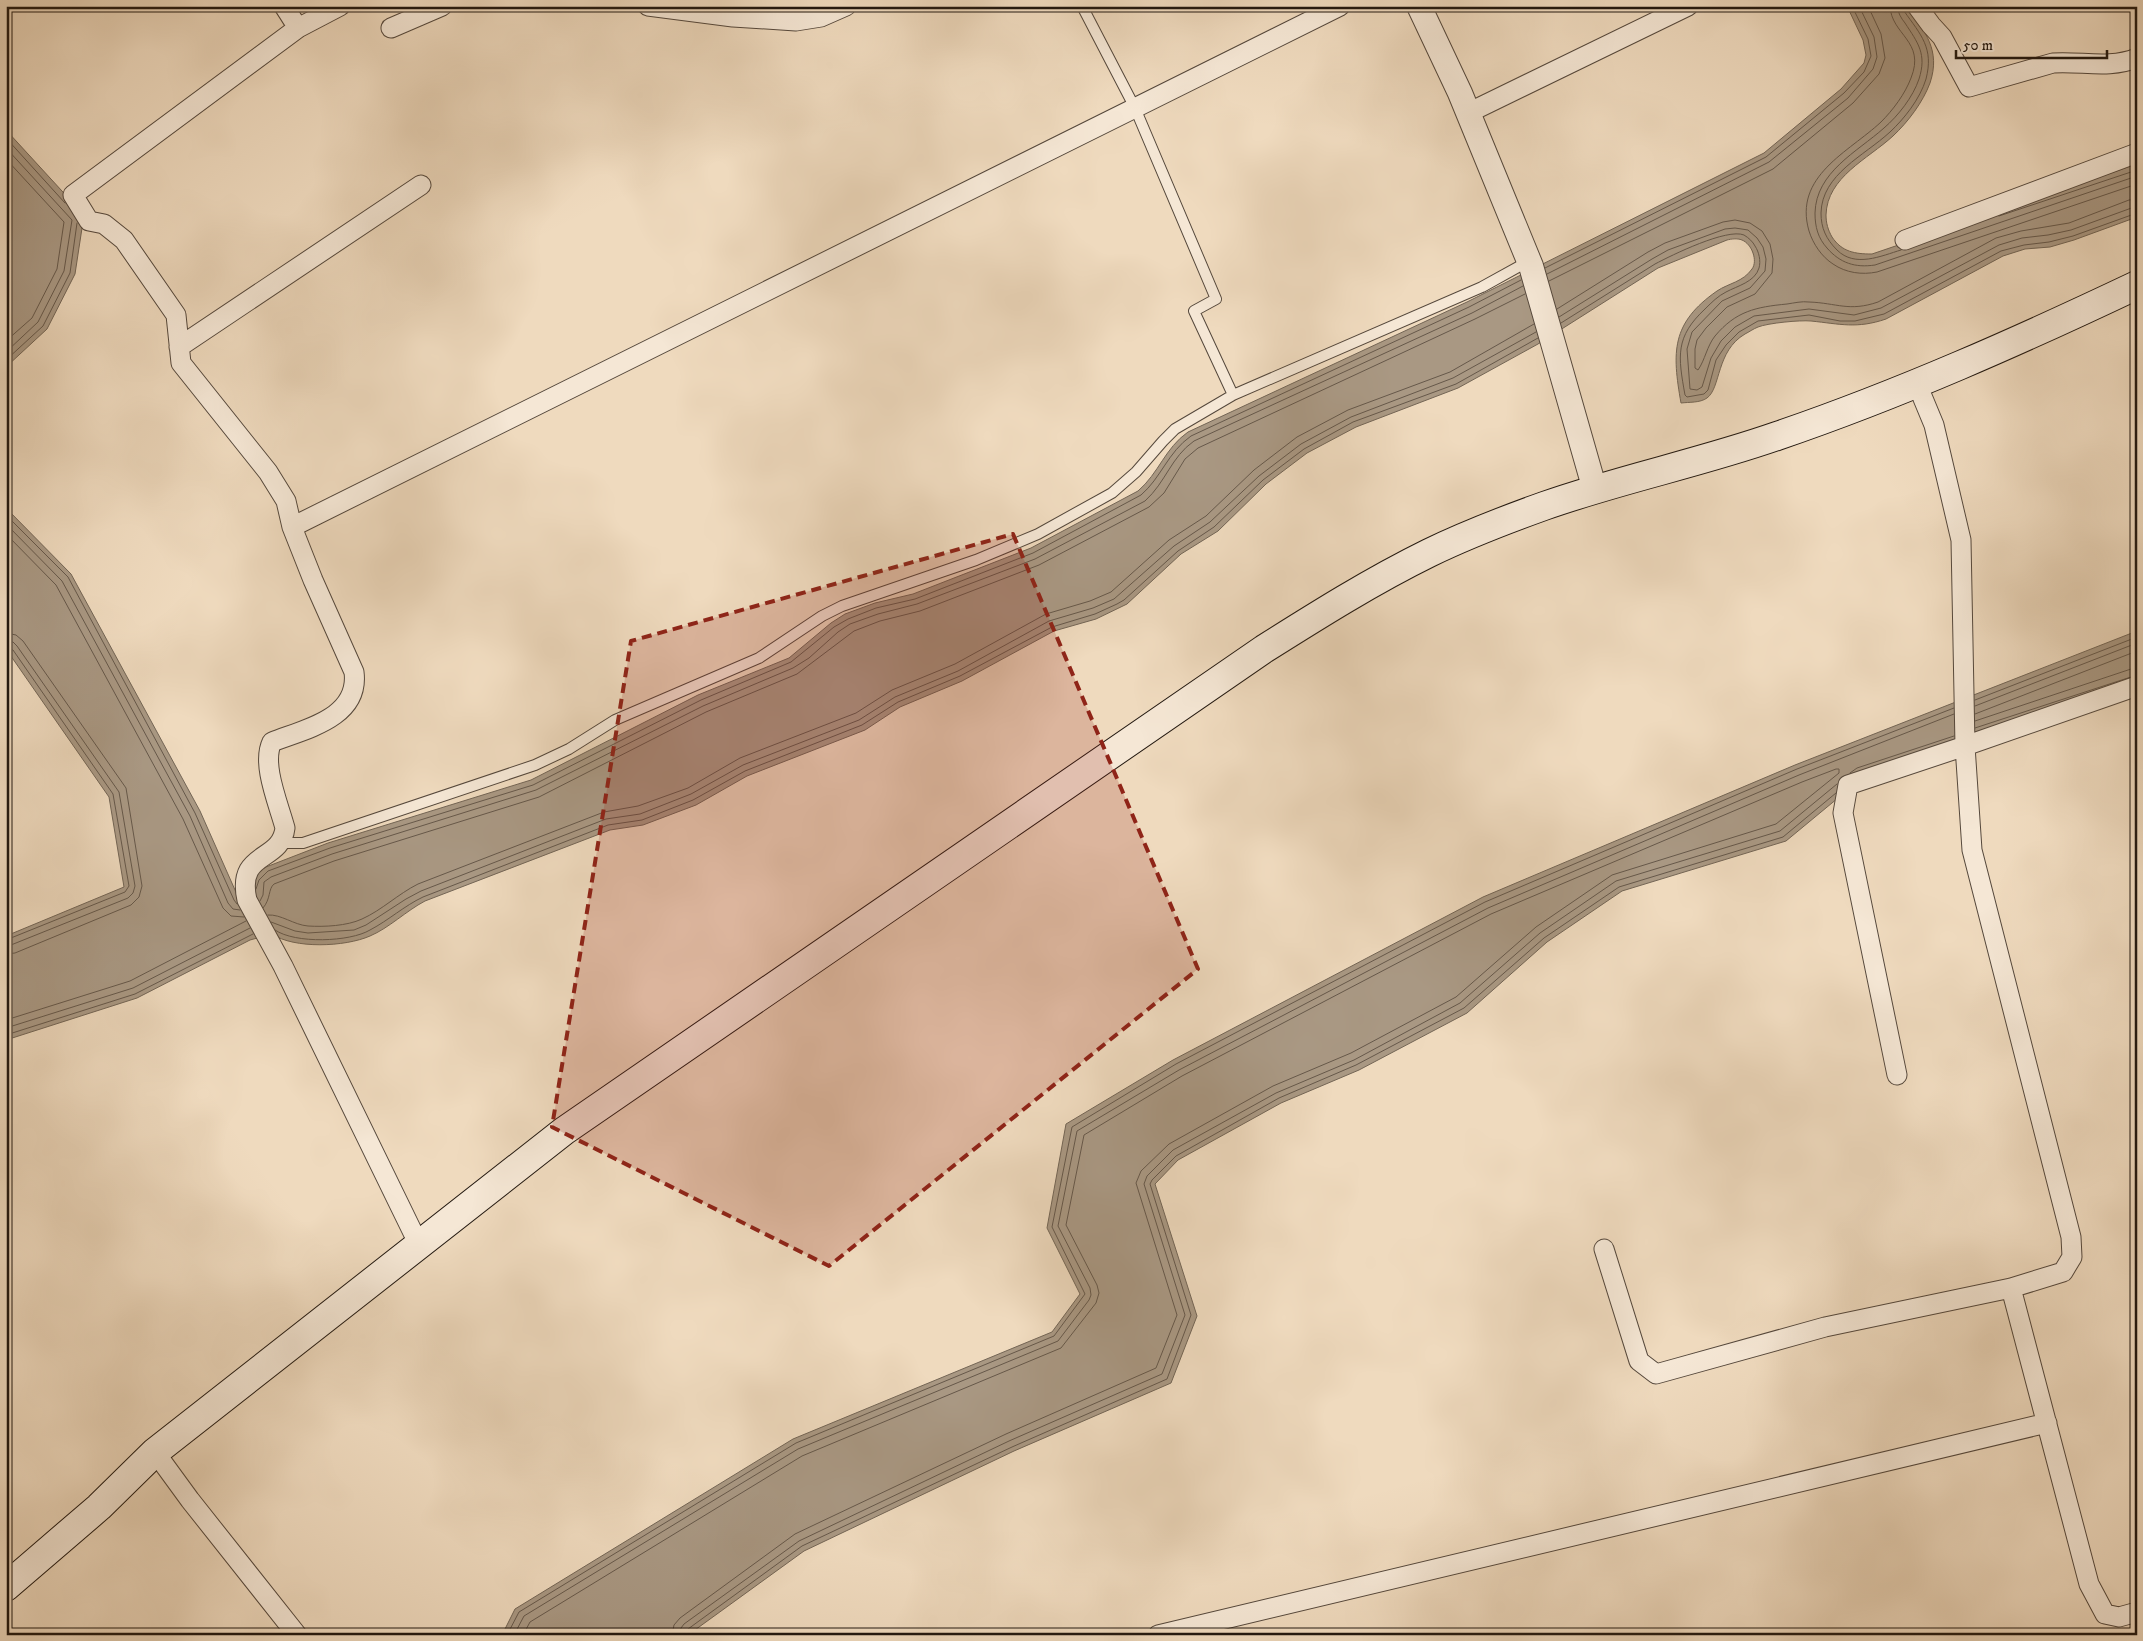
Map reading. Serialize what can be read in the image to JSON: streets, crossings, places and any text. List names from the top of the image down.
{
  "scale_bar": "50 m"
}
